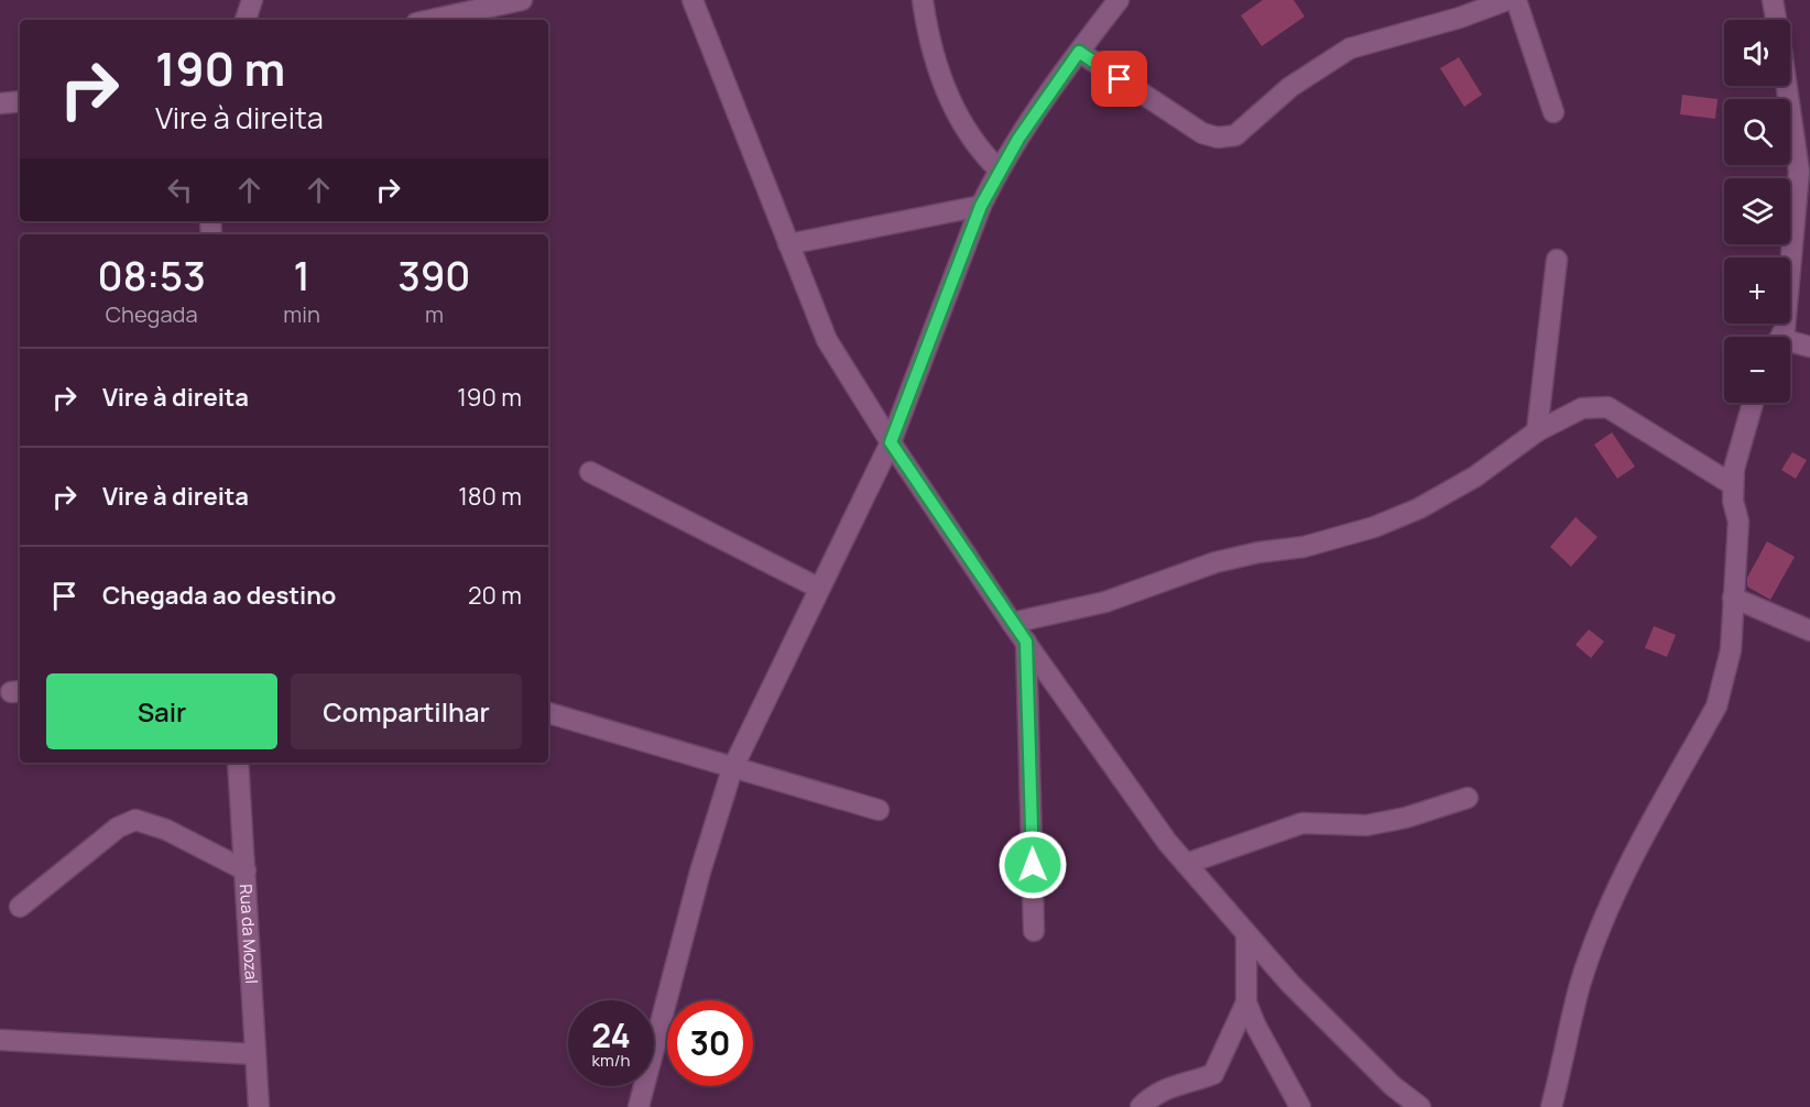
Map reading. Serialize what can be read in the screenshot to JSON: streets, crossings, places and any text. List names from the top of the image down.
{
  "streets": {
    "street": ["Rua da Mozal"]
  },
  "page": {
    "map_buttons": ["+", "−"],
    "turn": ["190 m", "Vire à direita"],
    "eta": [
      "08:53",
      "Chegada",
      "1",
      "min",
      "390",
      "m"
    ],
    "list": [
      {
        "name": "Vire à direita",
        "value": "190 m"
      },
      {
        "name": "Vire à direita",
        "value": "180 m"
      },
      {
        "name": "Chegada ao destino",
        "value": "20 m"
      }
    ],
    "buttons": ["Sair", "Compartilhar"],
    "speed": "24 km/h",
    "limit": "30"
  }
}
